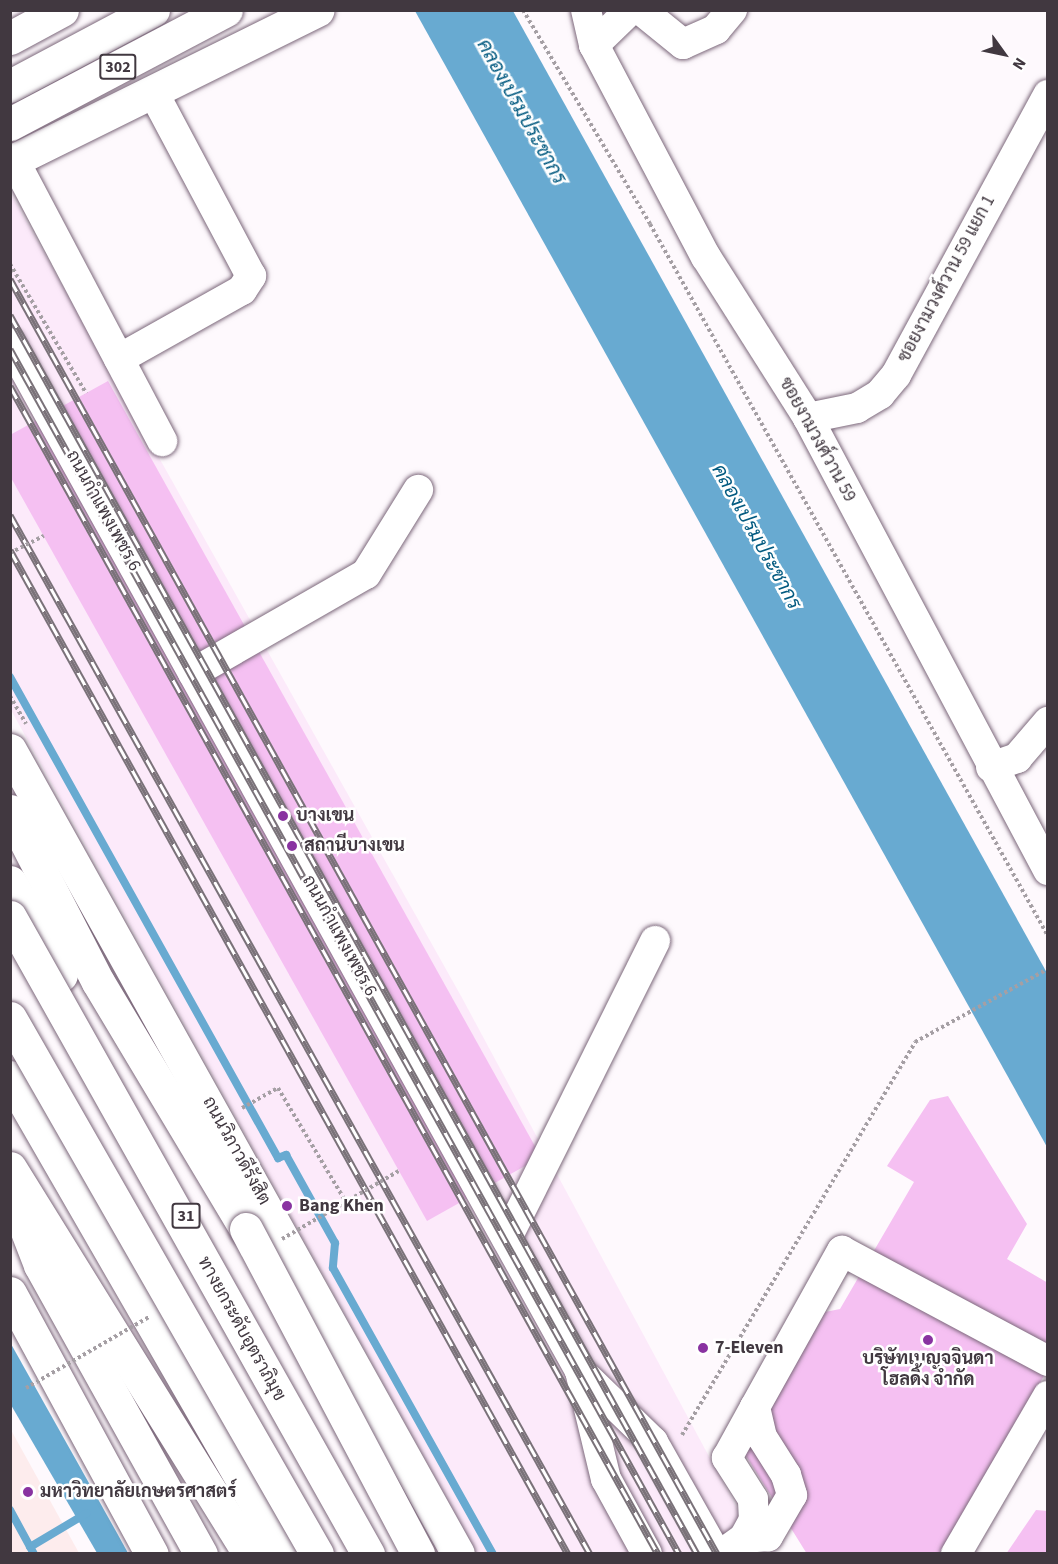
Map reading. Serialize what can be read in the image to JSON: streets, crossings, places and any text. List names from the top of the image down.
{
  "streets": {
    "main road": [
      "302",
      "ถนนวิภาวดีรังสิต",
      "31",
      "ทางยกระดับอุตราภิมุข"
    ],
    "street": ["ซอยงามวงศ์วาน 59 แยก 1", "ซอยงามวงศ์วาน 59", "ถนนกำแพงเพชร 6"]
  },
  "crossings": [
    ["ซอยงามวงศ์วาน 59 แยก 1", "ซอยงามวงศ์วาน 59"]
  ],
  "water": ["คลองเปรมประชากร"],
  "places": [
    "บางเขน",
    "สถานีบางเขน",
    "Bang Khen",
    "บริษัทเบญจจินดา โฮลดิ้ง จำกัด",
    "7-Eleven",
    "มหาวิทยาลัยเกษตรศาสตร์"
  ],
  "north": "bottom right"
}
